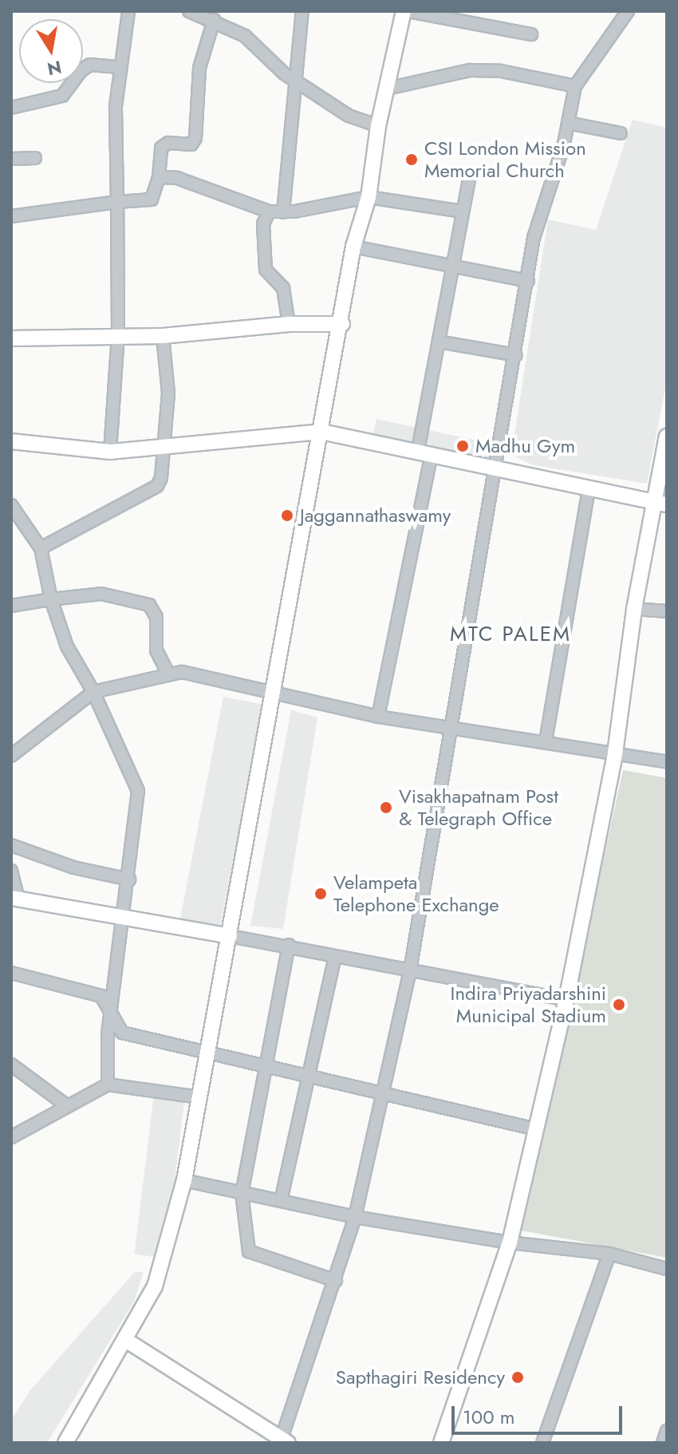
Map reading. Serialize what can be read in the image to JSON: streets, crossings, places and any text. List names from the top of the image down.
{
  "districts": ["MTC PALEM"],
  "places": [
    "CSI London Mission Memorial Church",
    "Madhu Gym",
    "Jaggannathaswamy",
    "Visakhapatnam Post & Telegraph Office",
    "Velampeta Telephone Exchange",
    "Indira Priyadarshini Municipal Stadium",
    "Sapthagiri Residency"
  ],
  "scale_bar": "100 m",
  "north": "bottom"
}
